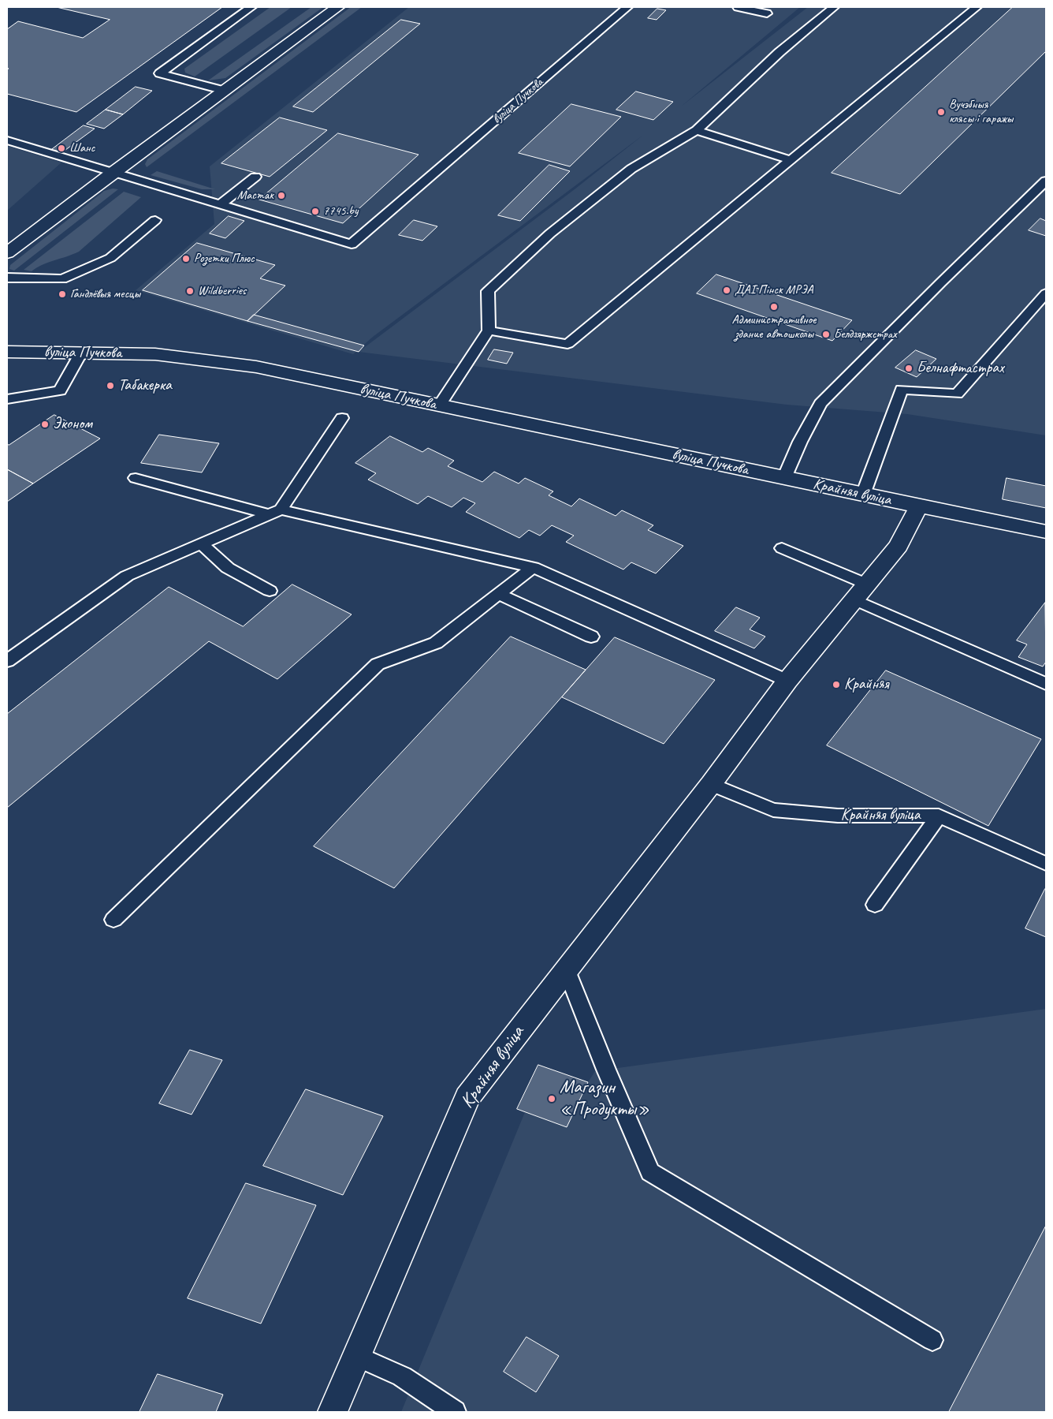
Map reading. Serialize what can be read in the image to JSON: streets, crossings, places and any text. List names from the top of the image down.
{
  "streets": {
    "street": ["вуліца Пучкова", "Крайняя вуліца"]
  },
  "crossings": [
    ["вуліца Пучкова", "Крайняя вуліца"]
  ],
  "places": [
    "Вучэбныя клясы і гаражы",
    "Шанс",
    "Мастак",
    "7745.by",
    "Розетки Плюс",
    "ДАІ Пінск МРЭА",
    "Wildberries",
    "Гандлёвыя месцы",
    "Административное здание автошколы",
    "Белдзяржстрах",
    "Белнафтастрах",
    "Табакерка",
    "Эконом",
    "Крайняя",
    "Магазин «Продукты»"
  ]
}
